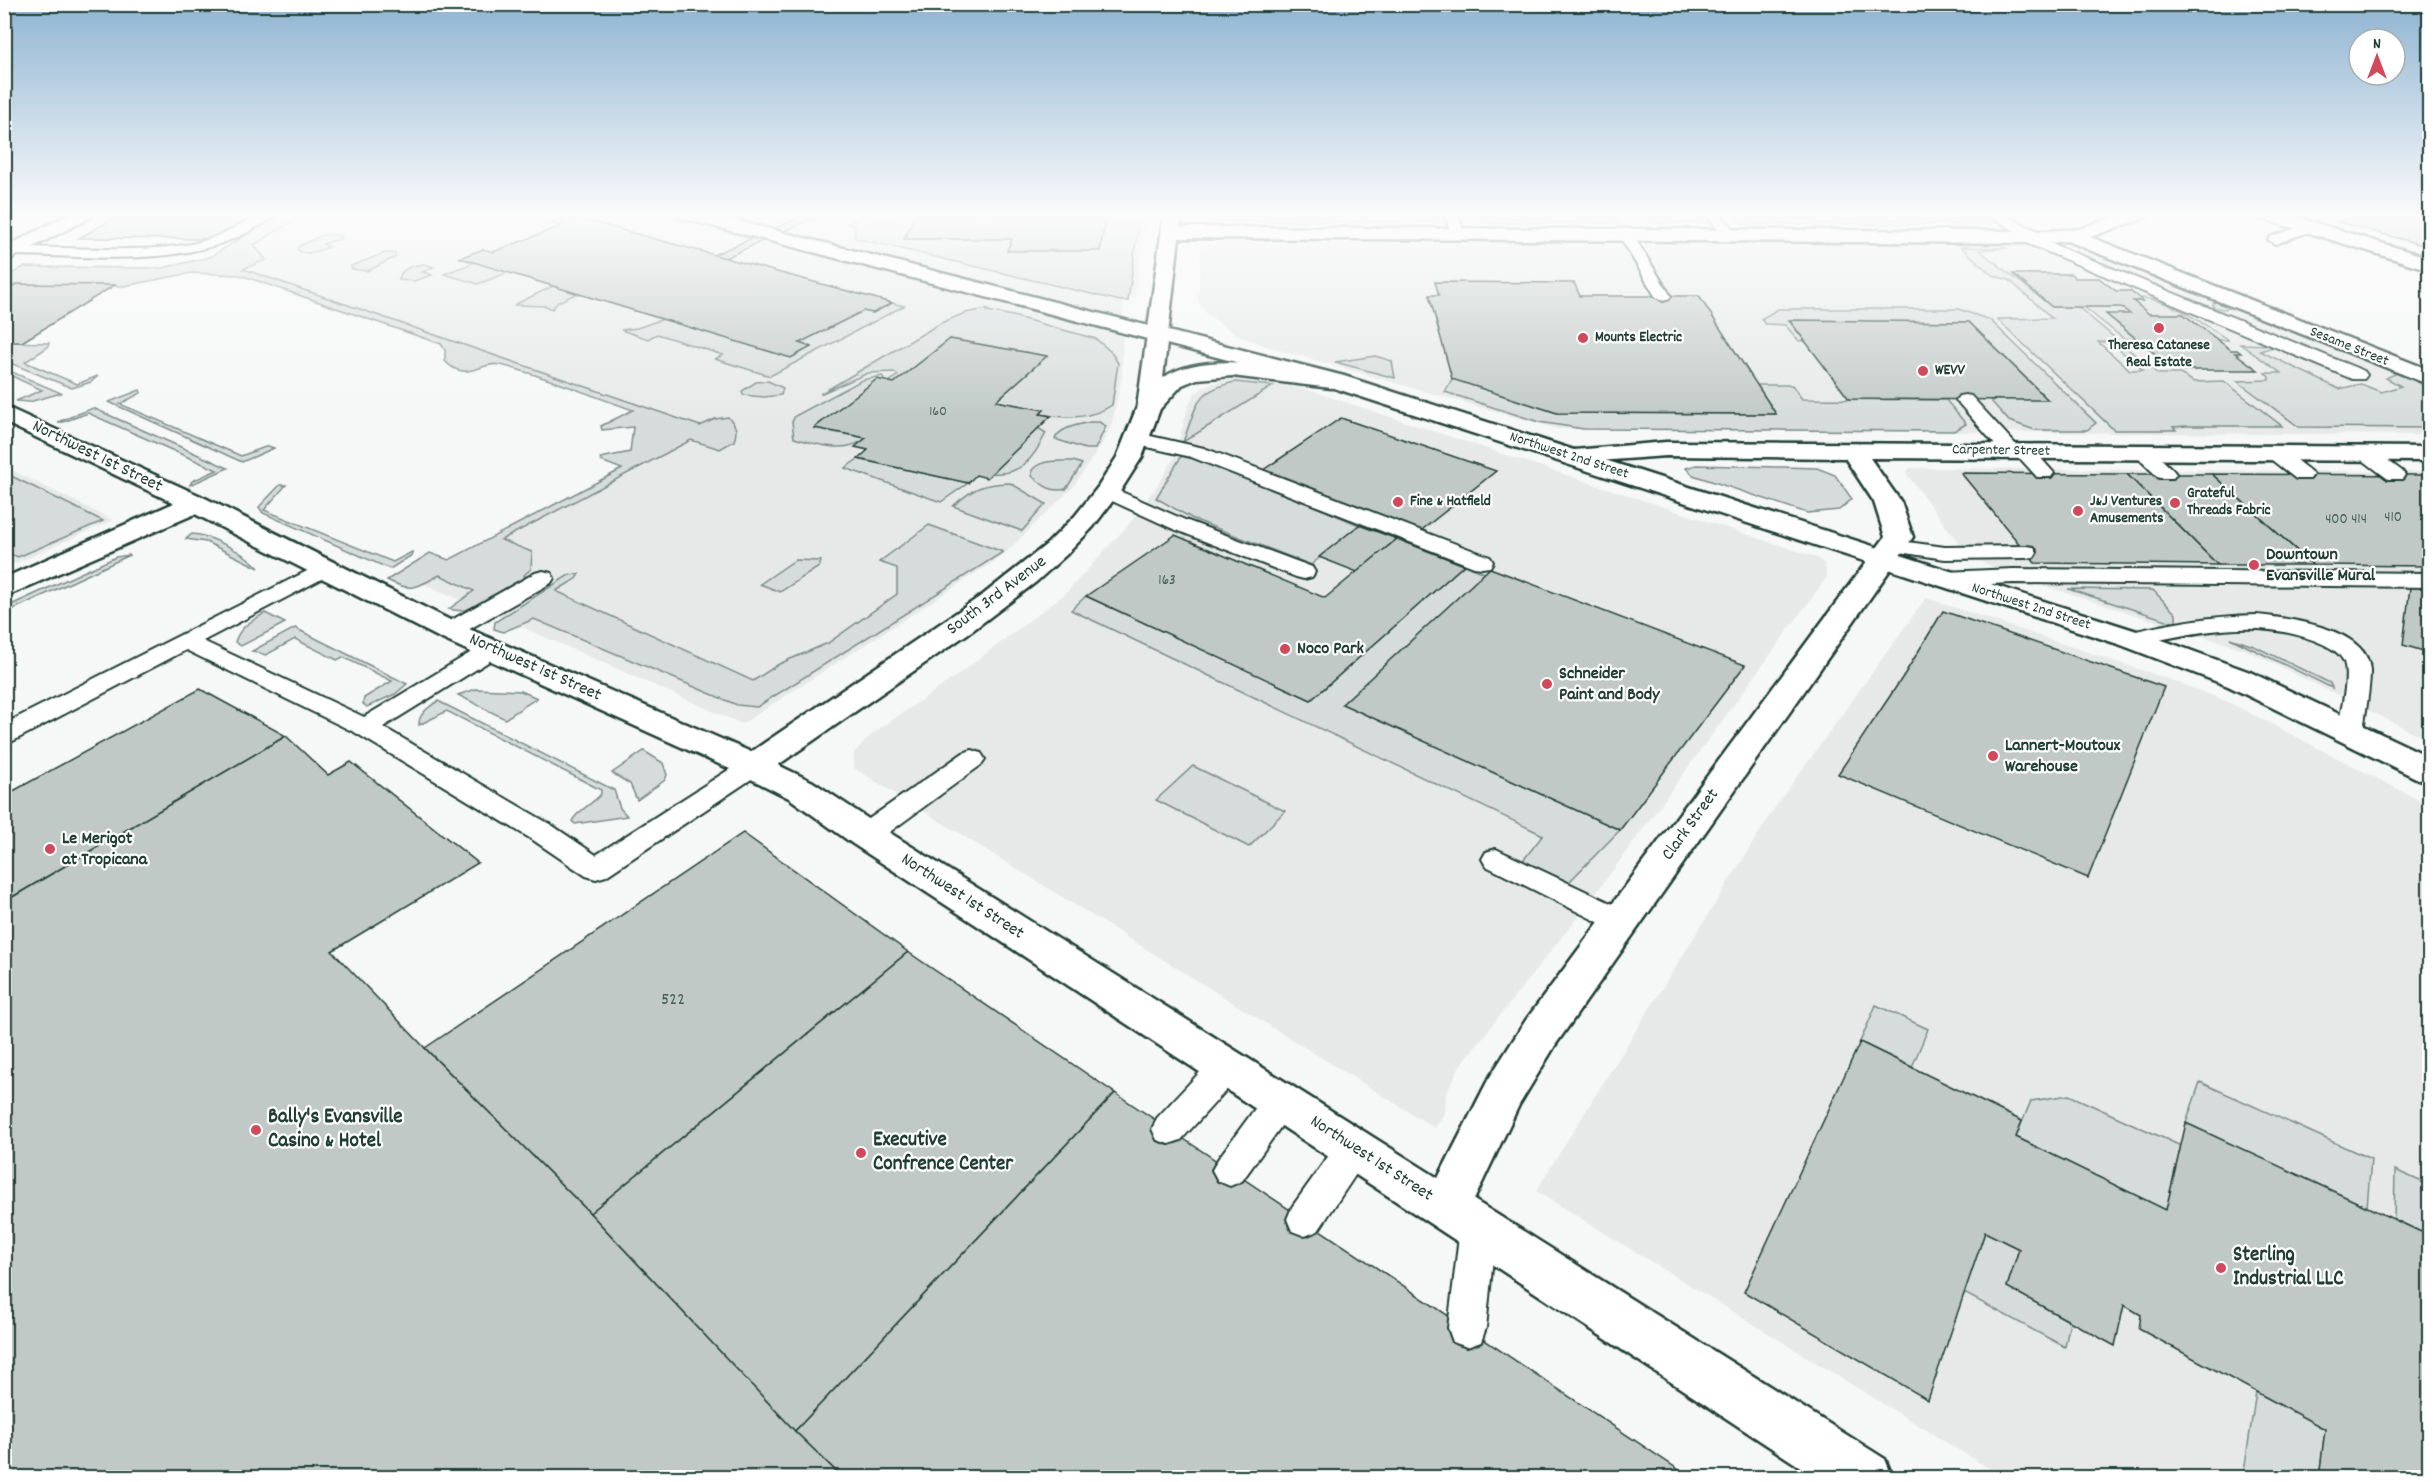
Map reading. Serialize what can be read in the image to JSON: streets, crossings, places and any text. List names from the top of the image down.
{
  "streets": {
    "main road": [
      "Sesame Street",
      "Carpenter Street",
      "Northwest 2nd Street",
      "Northwest 1st Street",
      "South 3rd Avenue",
      "Clark Street"
    ]
  },
  "crossings": [
    ["Carpenter Street", "Northwest 2nd Street"],
    ["Northwest 2nd Street", "South 3rd Avenue"],
    ["Northwest 2nd Street", "Clark Street"],
    ["Northwest 1st Street", "South 3rd Avenue"],
    ["Northwest 1st Street", "Clark Street"]
  ],
  "places": [
    "Theresa Catanese Real Estate",
    "Mounts Electric",
    "WEVV",
    "Fine & Hatfield",
    "Grateful Threads Fabric",
    "J&J Ventures Amusements",
    "Downtown Evansville Mural",
    "Noco Park",
    "Schneider Paint and Body",
    "Lannert-Moutoux Warehouse",
    "Le Merigot at Tropicana",
    "Bally's Evansville Casino & Hotel",
    "Executive Confrence Center",
    "Sterling Industrial LLC"
  ],
  "house_numbers": [
    "160",
    "410",
    "400 414",
    "163",
    "522"
  ],
  "north": "top"
}
